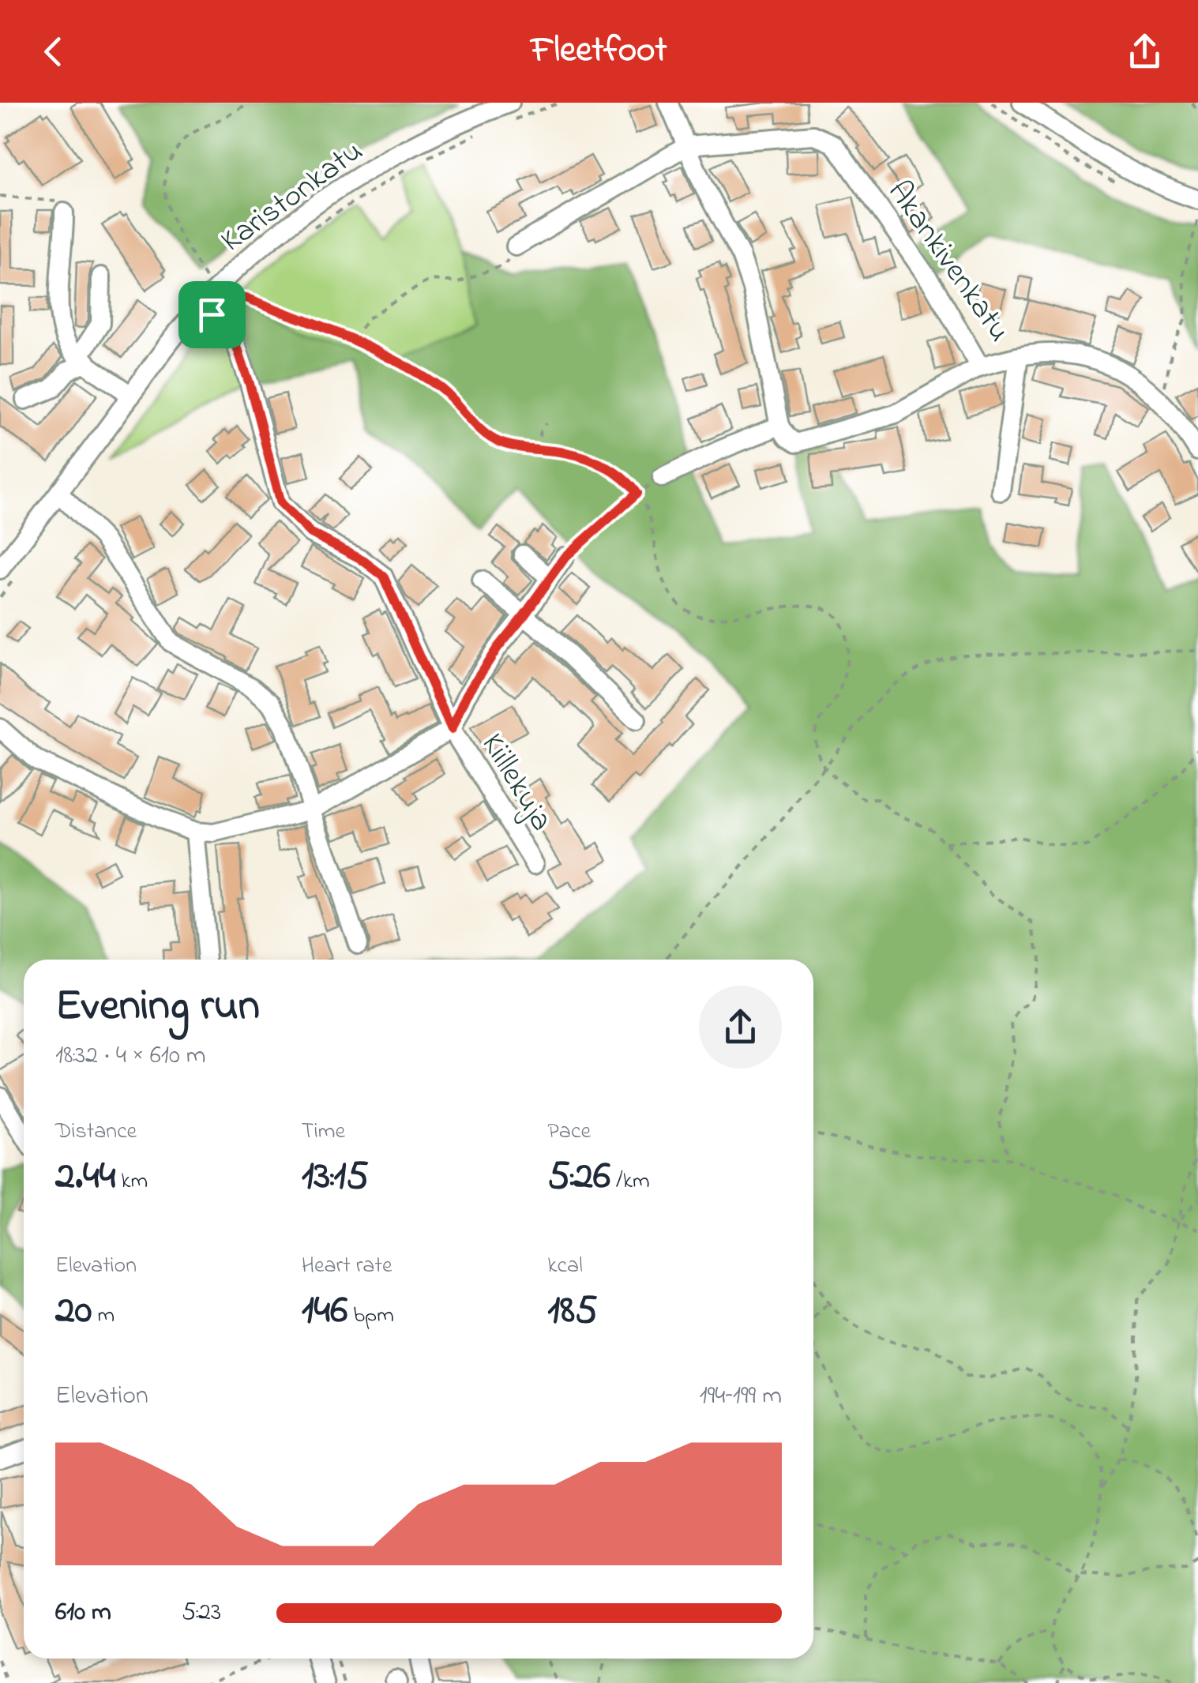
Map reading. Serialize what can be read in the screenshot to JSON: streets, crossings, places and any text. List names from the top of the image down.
{
  "streets": {
    "street": ["Karistonkatu", "Akankivenkatu", "Kiillekuja"]
  },
  "crossings": [
    ["Karistonkatu", "Kiillekuja"]
  ],
  "page": {
    "header": "Fleetfoot",
    "heading": ["Evening run", "18:32 · 4 × 610 m"],
    "stats": [
      ["Distance", "2.44 km"],
      ["Time", "13:15"],
      ["Pace", "5:26 /km"],
      ["Elevation", "20 m"],
      ["Heart rate", "146 bpm"],
      ["kcal", "185"]
    ],
    "chart": ["Elevation", "194–199 m"],
    "list": [
      {
        "name": "610 m",
        "note": "5:23"
      }
    ]
  }
}
